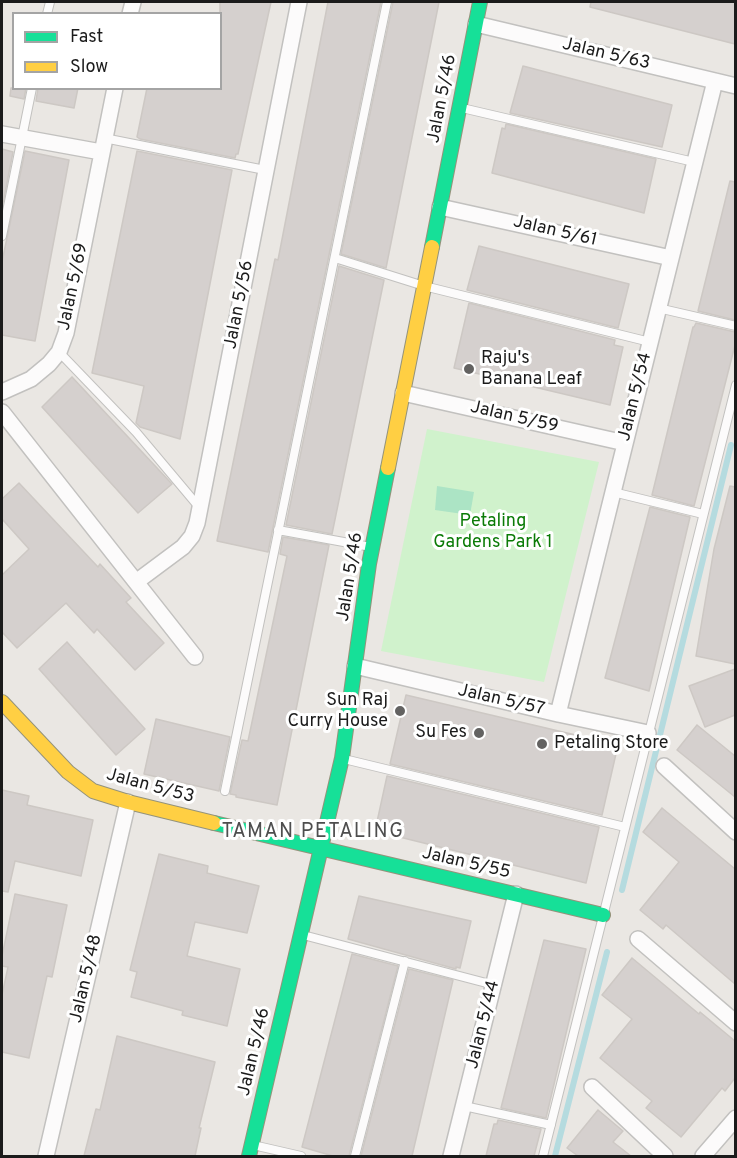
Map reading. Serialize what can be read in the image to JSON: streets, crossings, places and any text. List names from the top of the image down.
{
  "streets": {
    "street": [
      "Jalan 5/63",
      "Jalan 5/46",
      "Jalan 5/61",
      "Jalan 5/69",
      "Jalan 5/56",
      "Jalan 5/54",
      "Jalan 5/59",
      "Jalan 5/57",
      "Jalan 5/53",
      "Jalan 5/55",
      "Jalan 5/48",
      "Jalan 5/44"
    ]
  },
  "crossings": [
    ["Jalan 5/63", "Jalan 5/46"],
    ["Jalan 5/63", "Jalan 5/54"],
    ["Jalan 5/46", "Jalan 5/61"],
    ["Jalan 5/46", "Jalan 5/59"],
    ["Jalan 5/46", "Jalan 5/57"],
    ["Jalan 5/46", "Jalan 5/53"],
    ["Jalan 5/46", "Jalan 5/55"],
    ["Jalan 5/61", "Jalan 5/54"],
    ["Jalan 5/54", "Jalan 5/59"],
    ["Jalan 5/54", "Jalan 5/57"],
    ["Jalan 5/53", "Jalan 5/55"],
    ["Jalan 5/53", "Jalan 5/48"],
    ["Jalan 5/55", "Jalan 5/44"]
  ],
  "districts": ["TAMAN PETALING"],
  "parks": ["Petaling Gardens Park 1"],
  "places": [
    "Raju's Banana Leaf",
    "Sun Raj Curry House",
    "Su Fes",
    "Petaling Store"
  ],
  "legend": ["Fast", "Slow"]
}
